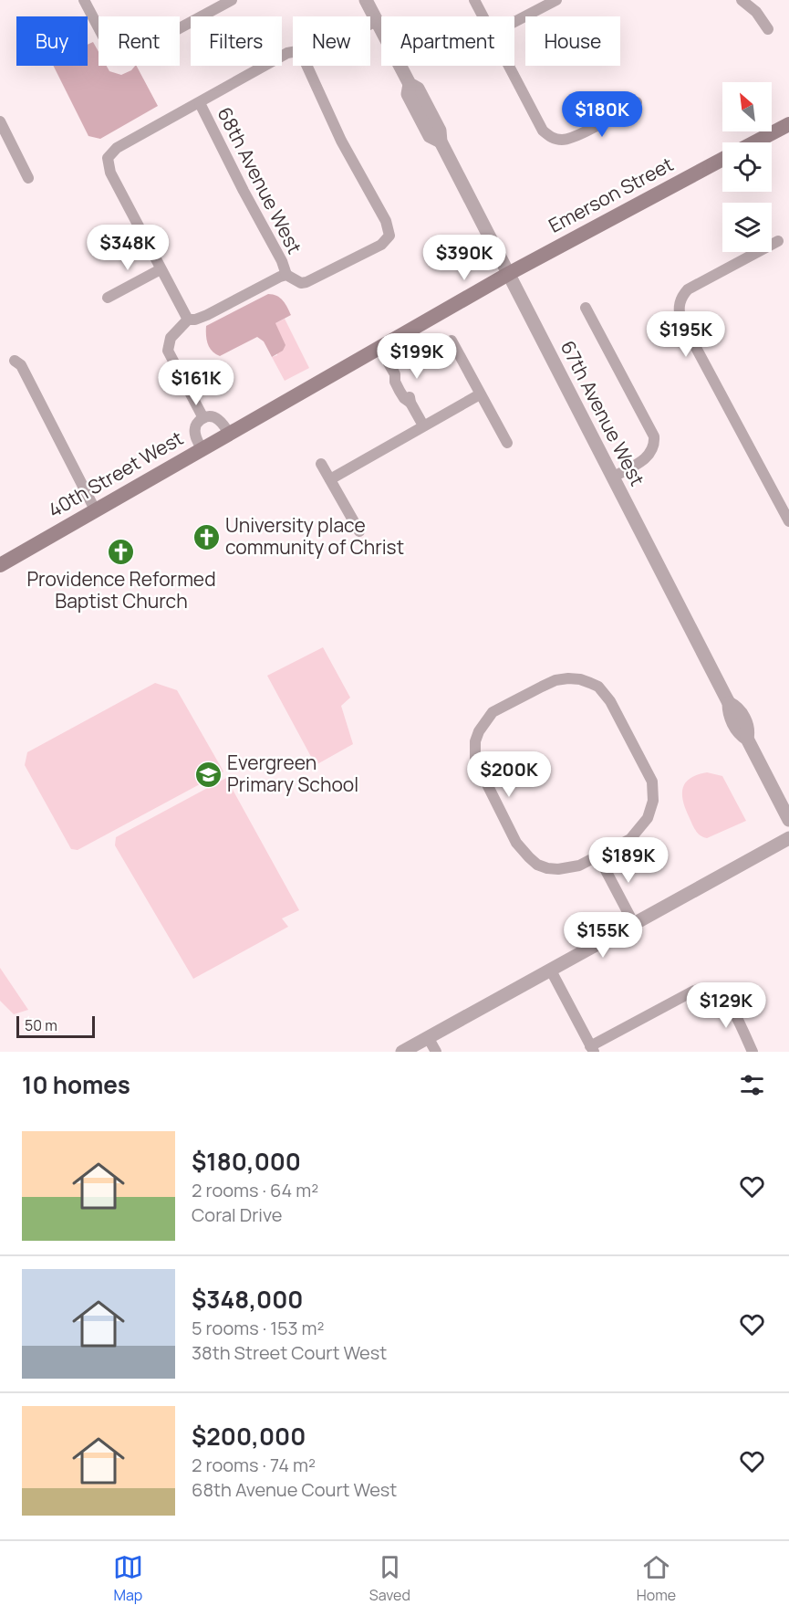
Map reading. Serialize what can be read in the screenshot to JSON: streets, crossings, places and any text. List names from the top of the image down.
{
  "streets": {
    "main road": ["Emerson Street", "40th Street West"],
    "street": ["68th Avenue West", "67th Avenue West"]
  },
  "crossings": [
    ["Emerson Street", "67th Avenue West"],
    ["Emerson Street", "40th Street West"],
    ["67th Avenue West", "40th Street West"]
  ],
  "places": {
    "church": ["University place community of Christ", "Providence Reformed Baptist Church"],
    "school or university": ["Evergreen Primary School"]
  },
  "scale_bar": "50 m",
  "north": "top left",
  "page": {
    "chip": [
      "Buy",
      "Rent",
      "Filters",
      "New",
      "Apartment",
      "House"
    ],
    "price": [
      "$180K",
      "$348K",
      "$390K",
      "$195K",
      "$199K",
      "$161K",
      "$200K",
      "$189K",
      "$155K",
      "$129K"
    ],
    "scale": "50 m",
    "heading": "10 homes",
    "list": [
      {
        "name": "$180,000",
        "note": "2 rooms · 64 m² · Coral Drive"
      },
      {
        "name": "$348,000",
        "note": "5 rooms · 153 m² · 38th Street Court West"
      },
      {
        "name": "$200,000",
        "note": "2 rooms · 74 m² · 68th Avenue Court West"
      }
    ],
    "tabs": ["Map", "Saved", "Home"]
  }
}
